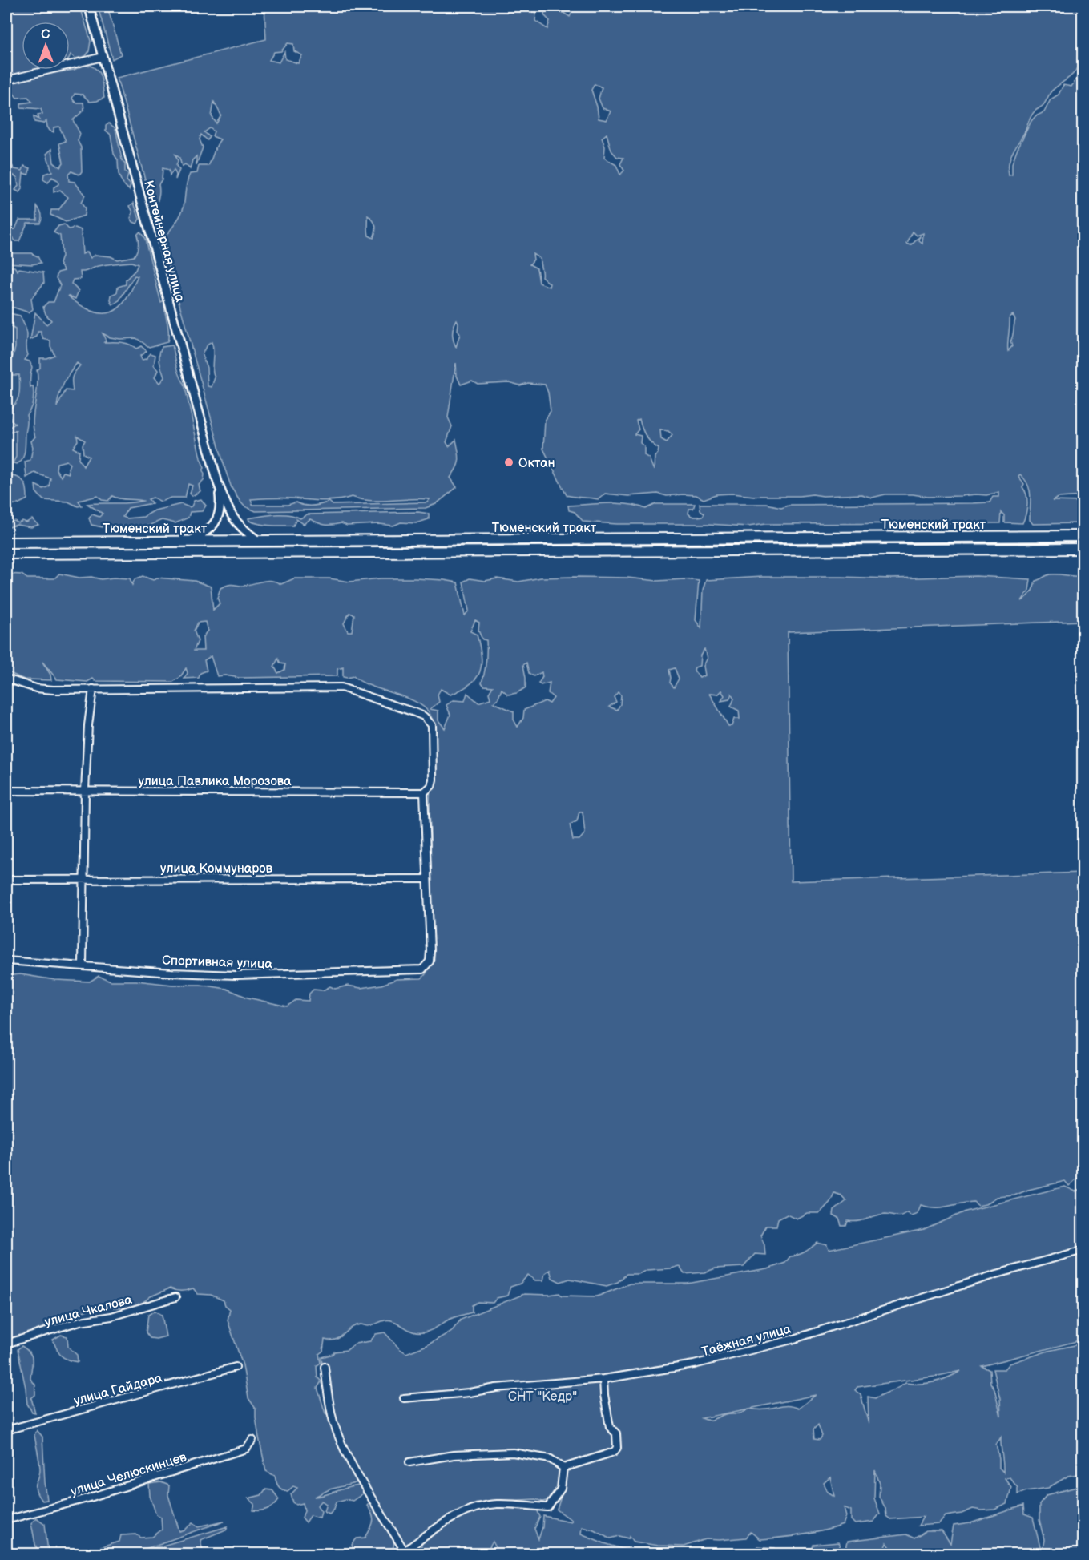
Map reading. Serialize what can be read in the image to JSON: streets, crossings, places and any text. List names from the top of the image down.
{
  "streets": {
    "main road": ["Тюменский тракт"],
    "street": [
      "Контейнерная улица",
      "улица Павлика Морозова",
      "улица Коммунаров",
      "Спортивная улица",
      "улица Чкалова",
      "Таёжная улица",
      "улица Гайдара",
      "улица Челюскинцев"
    ]
  },
  "crossings": [
    ["Контейнерная улица", "Тюменский тракт"],
    ["улица Коммунаров", "Спортивная улица"]
  ],
  "parks": ["СНТ \"Кедр\""],
  "places": ["Октан"],
  "north": "top"
}
